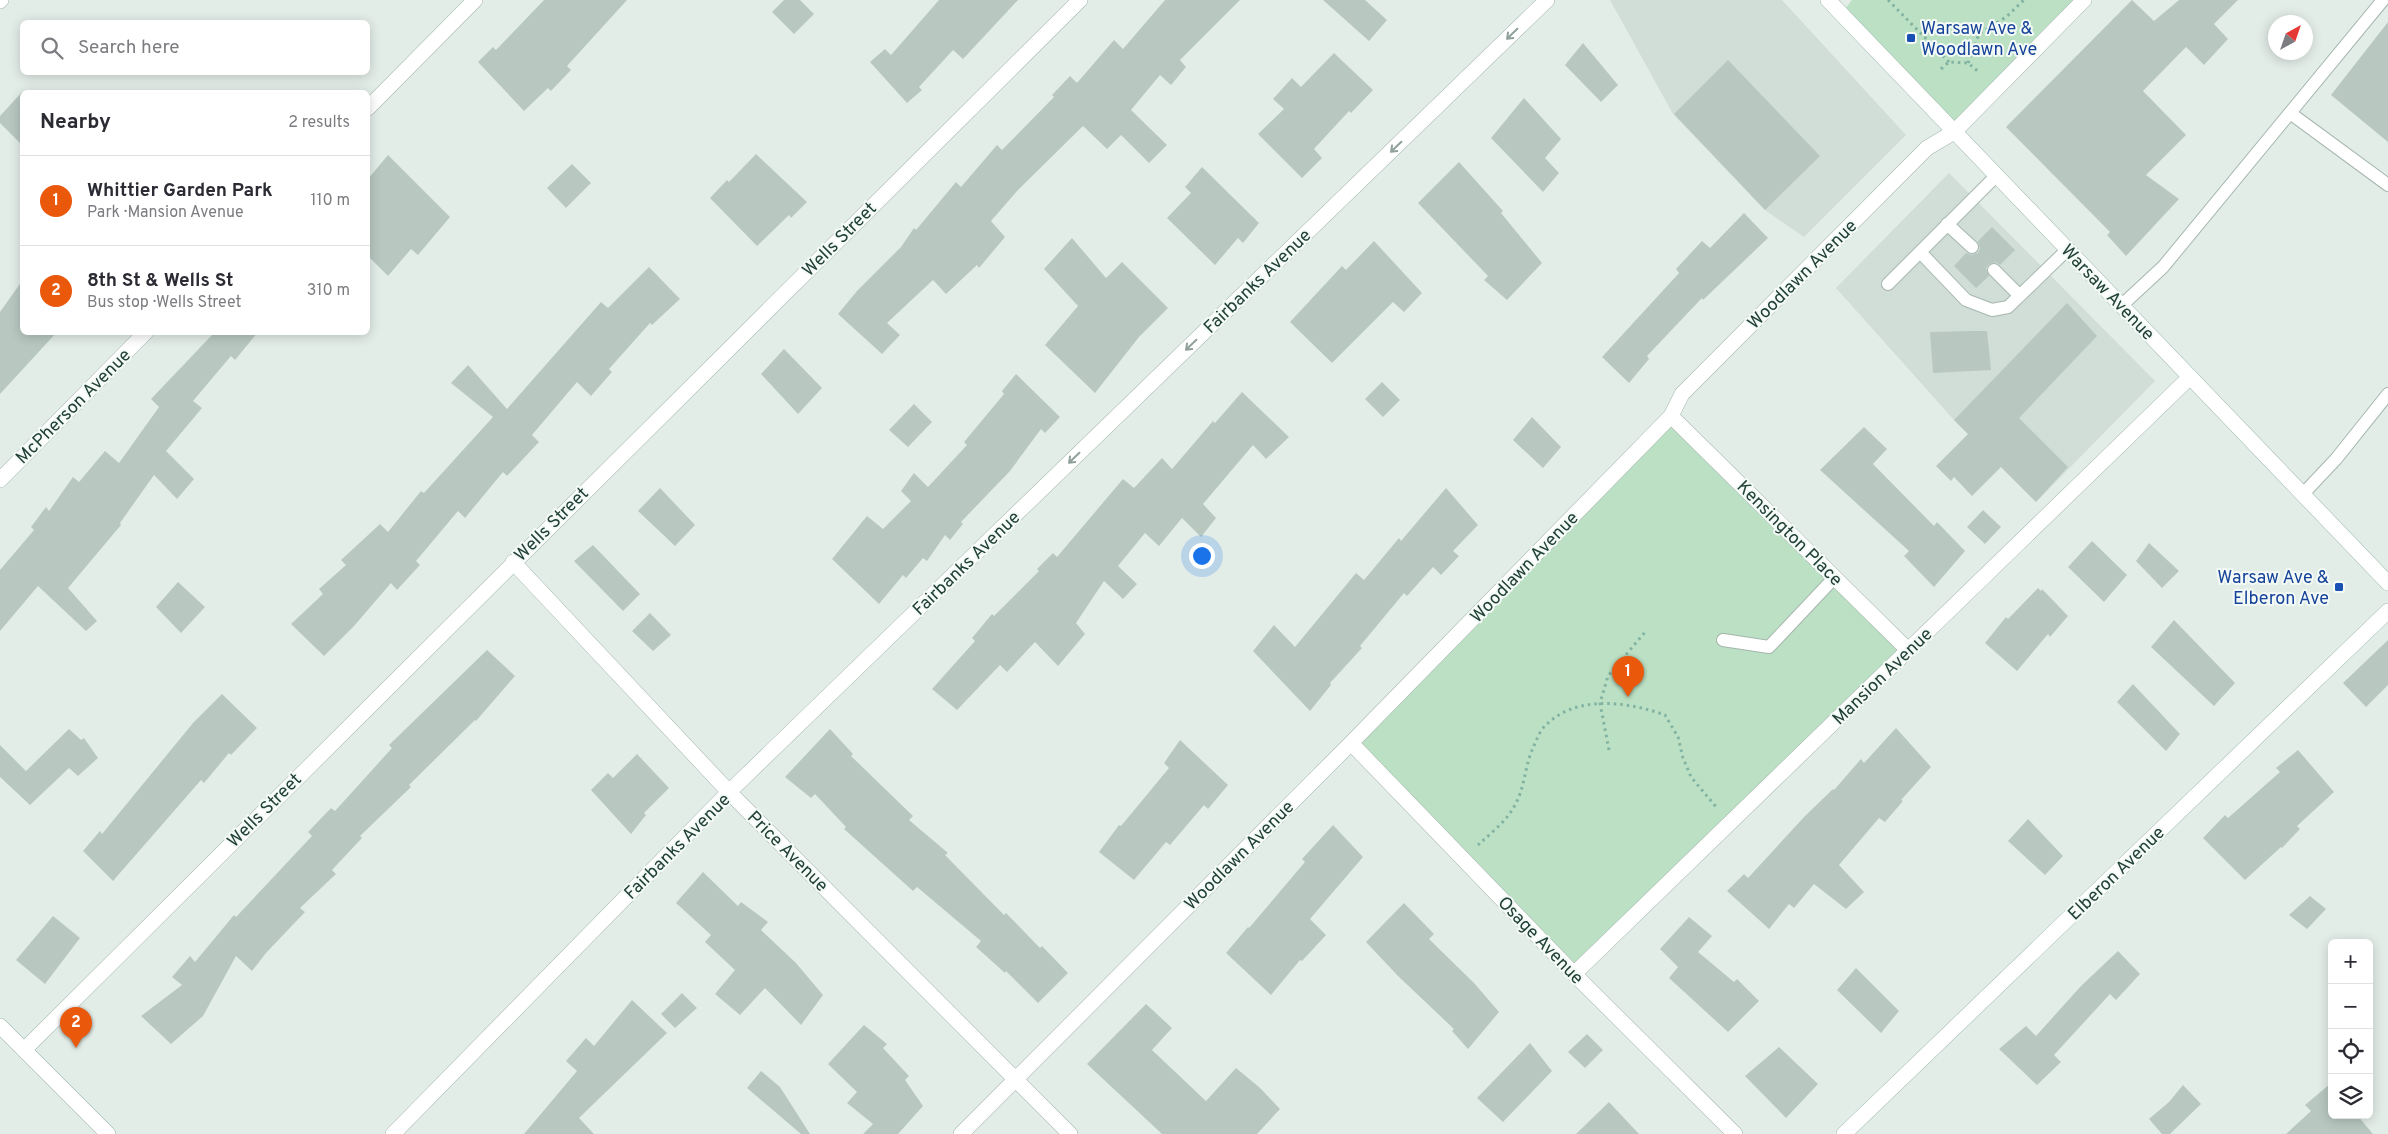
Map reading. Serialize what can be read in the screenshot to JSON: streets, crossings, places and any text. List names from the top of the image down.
{
  "streets": {
    "street": [
      "Wells Street",
      "Woodlawn Avenue",
      "Fairbanks Avenue",
      "Warsaw Avenue",
      "McPherson Avenue",
      "Kensington Place",
      "Mansion Avenue",
      "Price Avenue",
      "Elberon Avenue",
      "Osage Avenue"
    ]
  },
  "crossings": [
    ["Wells Street", "Price Avenue"],
    ["Woodlawn Avenue", "Warsaw Avenue"],
    ["Woodlawn Avenue", "Kensington Place"],
    ["Woodlawn Avenue", "Price Avenue"],
    ["Woodlawn Avenue", "Osage Avenue"],
    ["Fairbanks Avenue", "Price Avenue"],
    ["Warsaw Avenue", "Mansion Avenue"],
    ["Kensington Place", "Mansion Avenue"],
    ["Mansion Avenue", "Osage Avenue"]
  ],
  "one_way": ["Fairbanks Avenue"],
  "places": {
    "transit": ["Warsaw Ave & Woodlawn Ave", "Warsaw Ave & Elberon Ave"]
  },
  "north": "top right",
  "page": {
    "search": "Search here",
    "heading": ["Nearby", "2 results"],
    "list": [
      {
        "mark": "1",
        "name": "Whittier Garden Park",
        "note": "Park · Mansion Avenue",
        "value": "110 m"
      },
      {
        "mark": "2",
        "name": "8th St & Wells St",
        "note": "Bus stop · Wells Street",
        "value": "310 m"
      }
    ],
    "pins": ["1", "2"],
    "map_buttons": ["+", "−"]
  }
}
